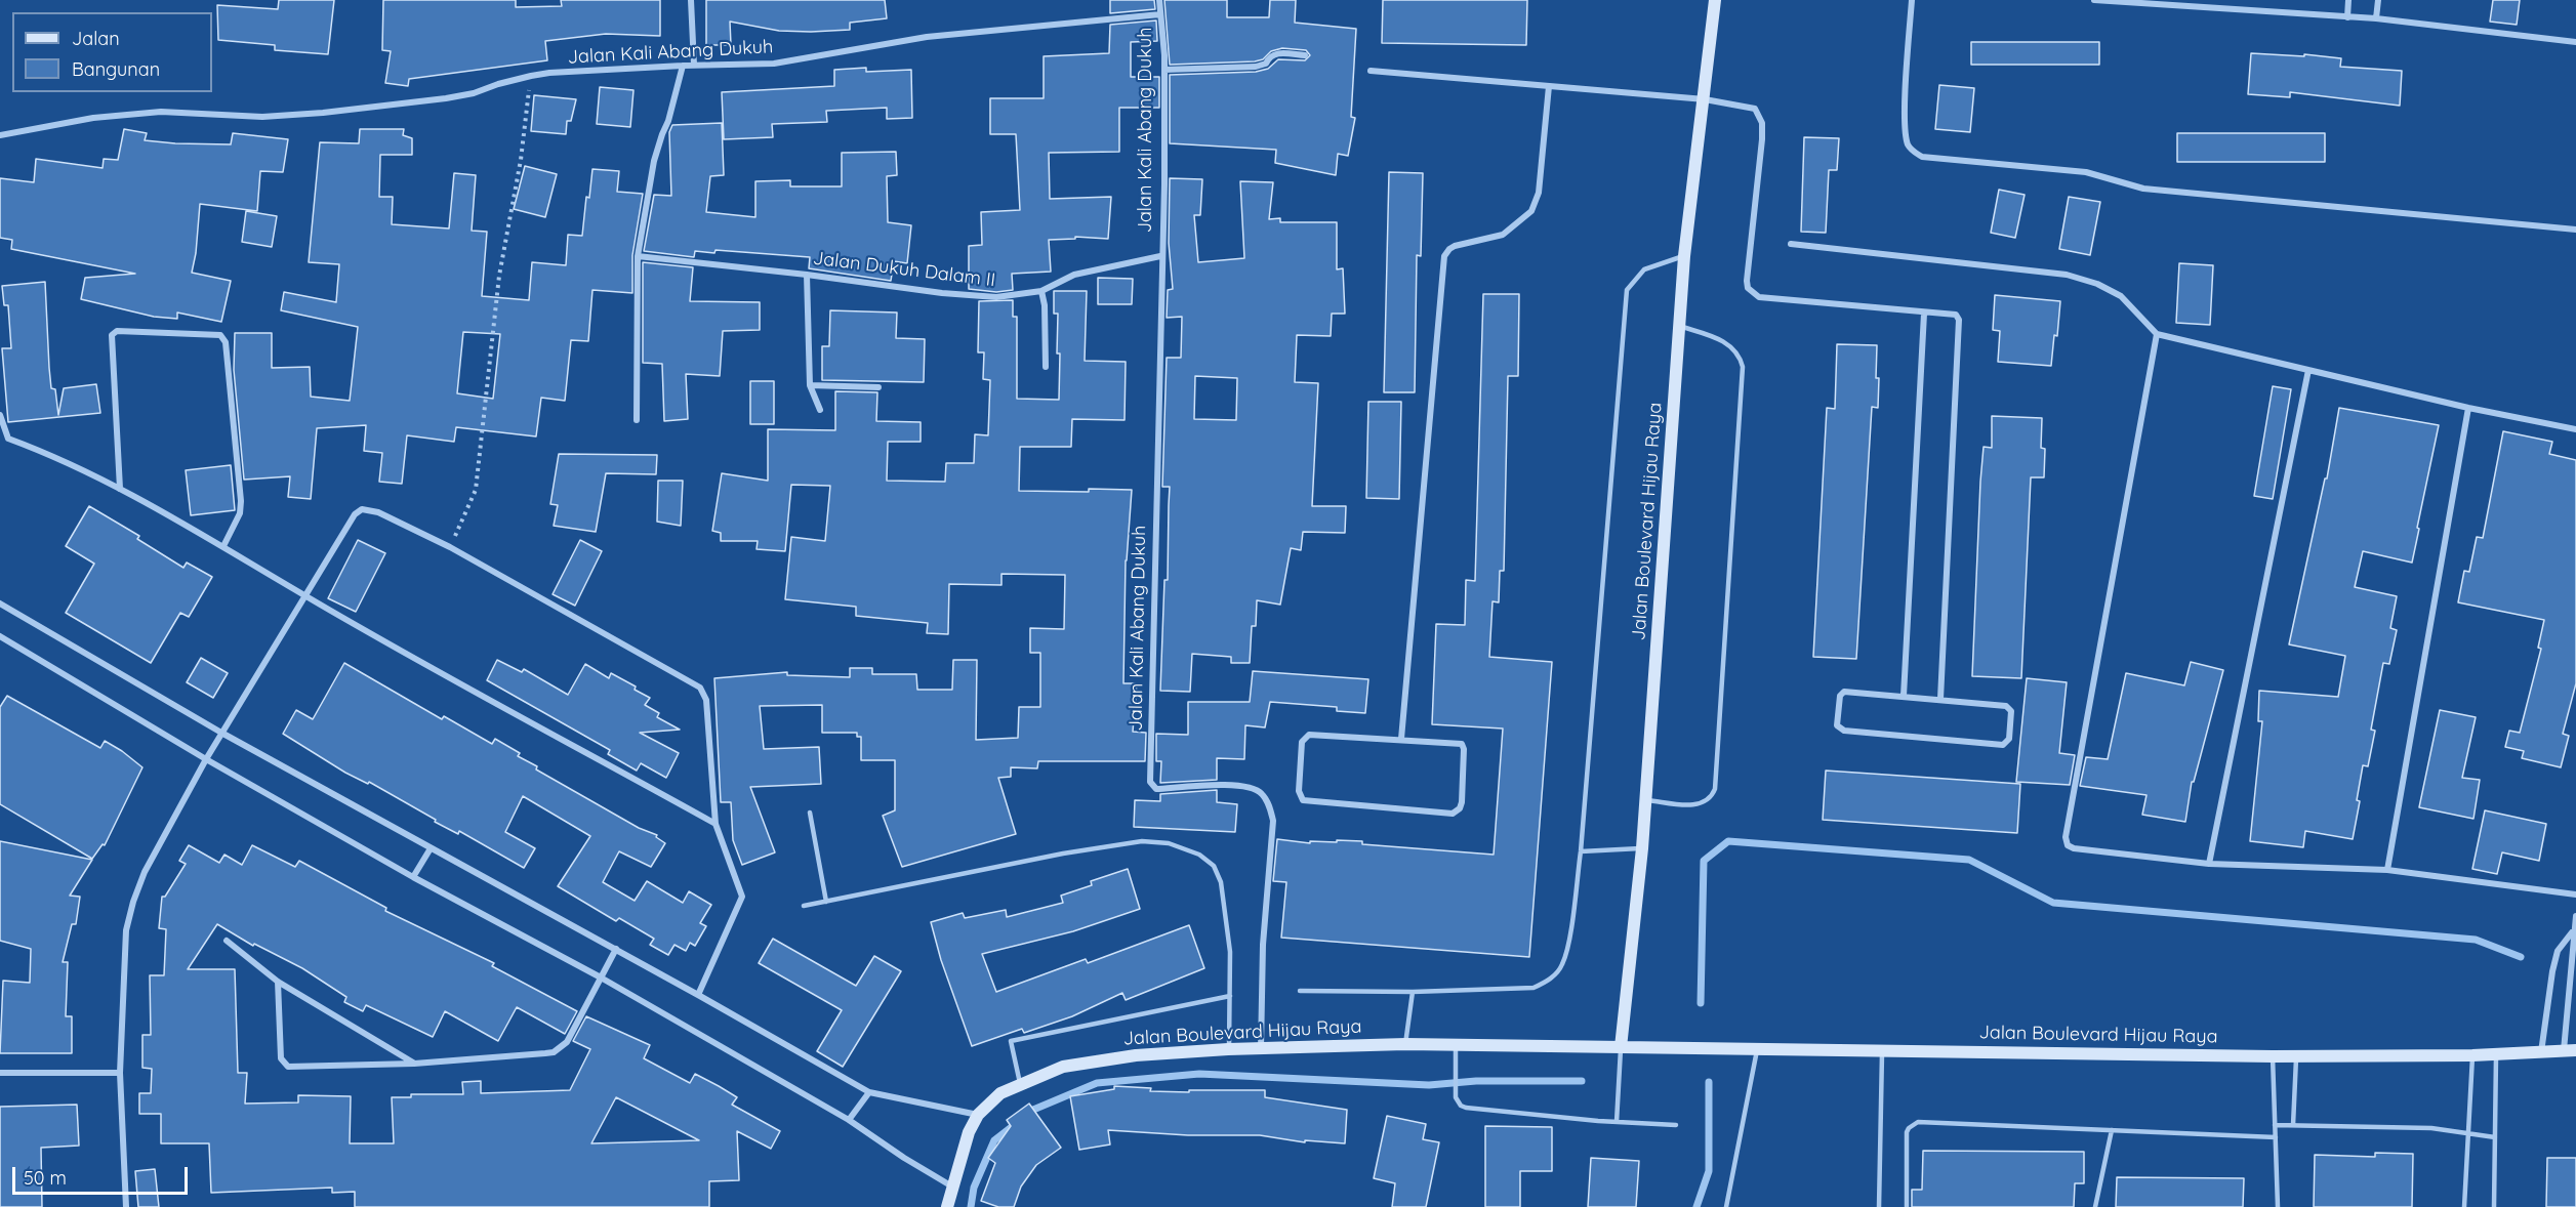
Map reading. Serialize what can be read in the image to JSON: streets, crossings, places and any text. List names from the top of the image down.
{
  "streets": {
    "street": ["Jalan Kali Abang Dukuh", "Jalan Dukuh Dalam II", "Jalan Boulevard Hijau Raya"]
  },
  "crossings": [
    ["Jalan Kali Abang Dukuh", "Jalan Dukuh Dalam II"],
    ["Jalan Kali Abang Dukuh", "Jalan Boulevard Hijau Raya"]
  ],
  "legend": ["Jalan", "Bangunan"],
  "scale_bar": "50 m"
}
